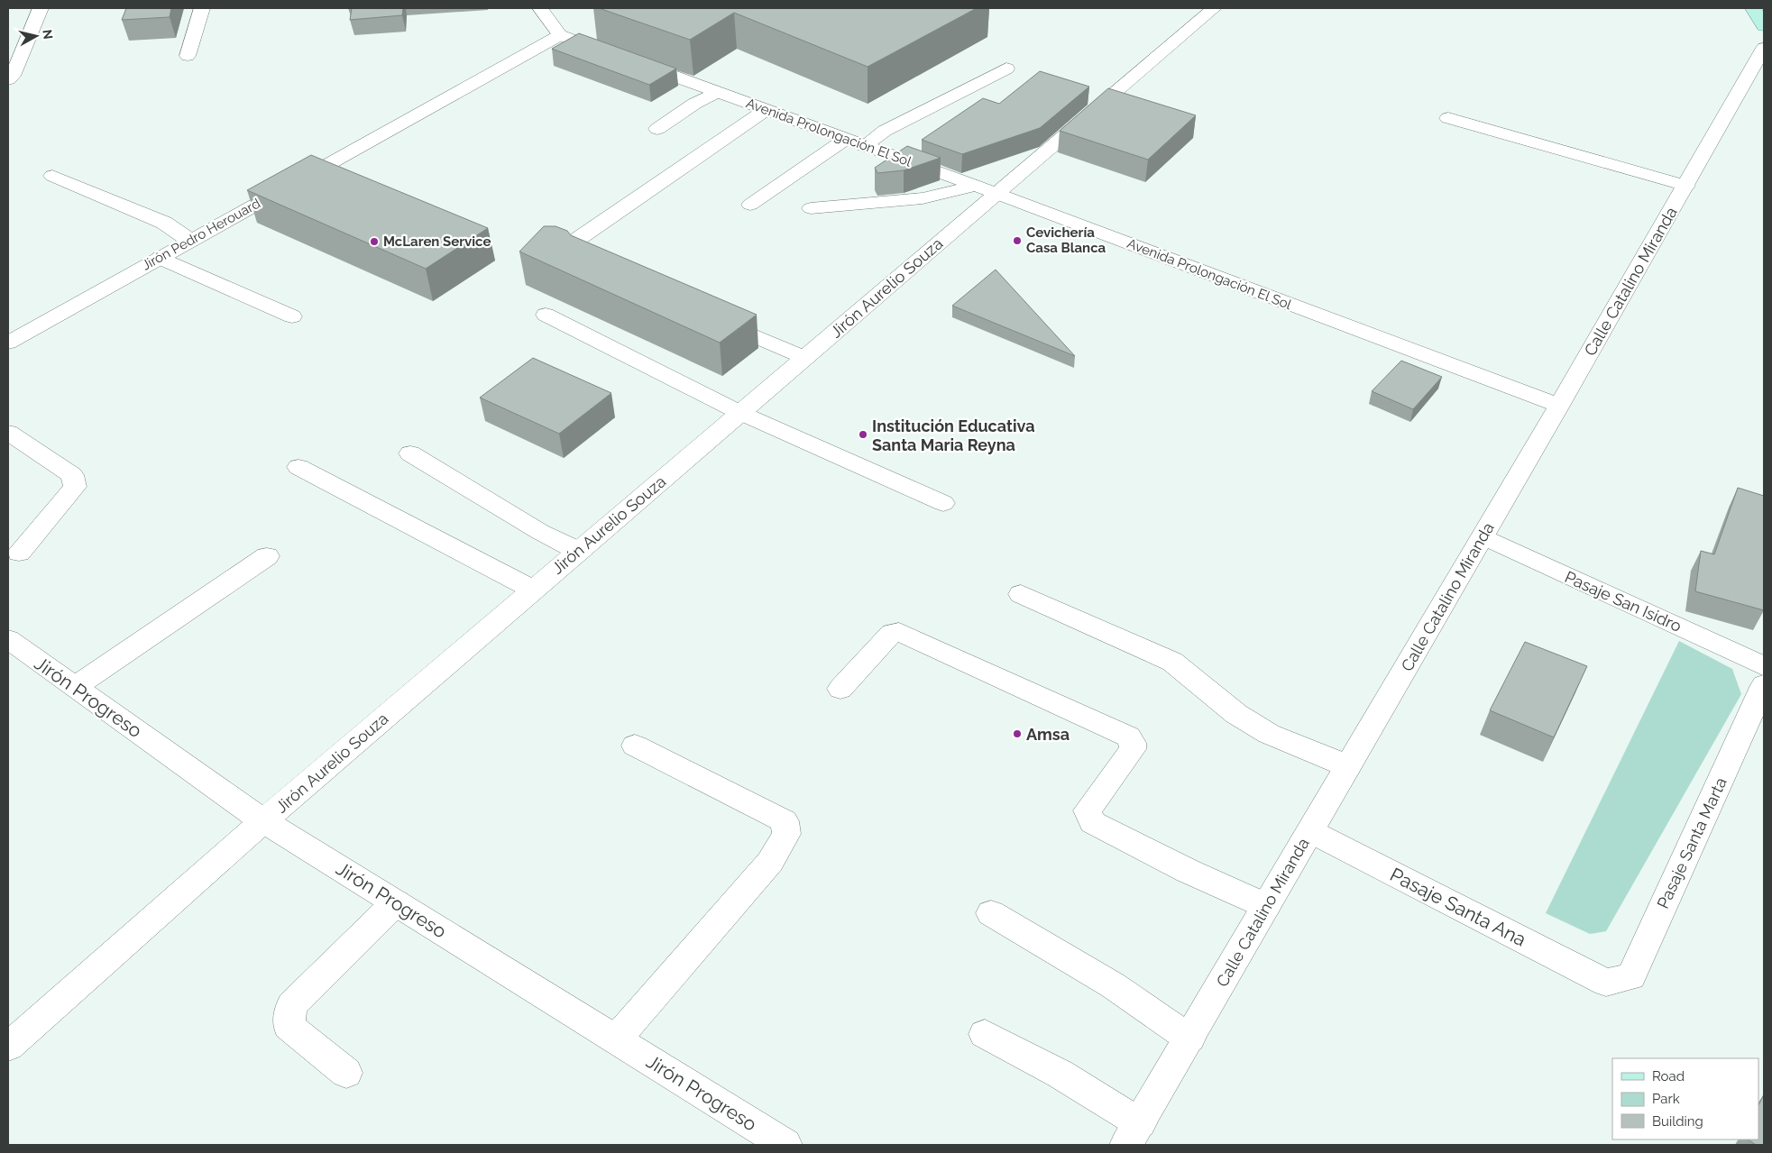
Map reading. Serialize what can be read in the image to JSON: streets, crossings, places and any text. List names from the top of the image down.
{
  "streets": {
    "street": [
      "Avenida Prolongación El Sol",
      "Jirón Pedro Herouard",
      "Calle Catalino Miranda",
      "Jirón Aurelio Souza",
      "Pasaje San Isidro",
      "Jirón Progreso",
      "Pasaje Santa Marta",
      "Pasaje Santa Ana"
    ]
  },
  "crossings": [
    ["Avenida Prolongación El Sol", "Jirón Pedro Herouard"],
    ["Avenida Prolongación El Sol", "Calle Catalino Miranda"],
    ["Avenida Prolongación El Sol", "Jirón Aurelio Souza"],
    ["Calle Catalino Miranda", "Pasaje San Isidro"],
    ["Calle Catalino Miranda", "Pasaje Santa Ana"],
    ["Jirón Aurelio Souza", "Jirón Progreso"],
    ["Pasaje Santa Marta", "Pasaje Santa Ana"]
  ],
  "places": [
    "Cevichería Casa Blanca",
    "McLaren Service",
    "Institución Educativa Santa Maria Reyna",
    "Amsa"
  ],
  "legend": ["Road", "Park", "Building"],
  "north": "right"
}
